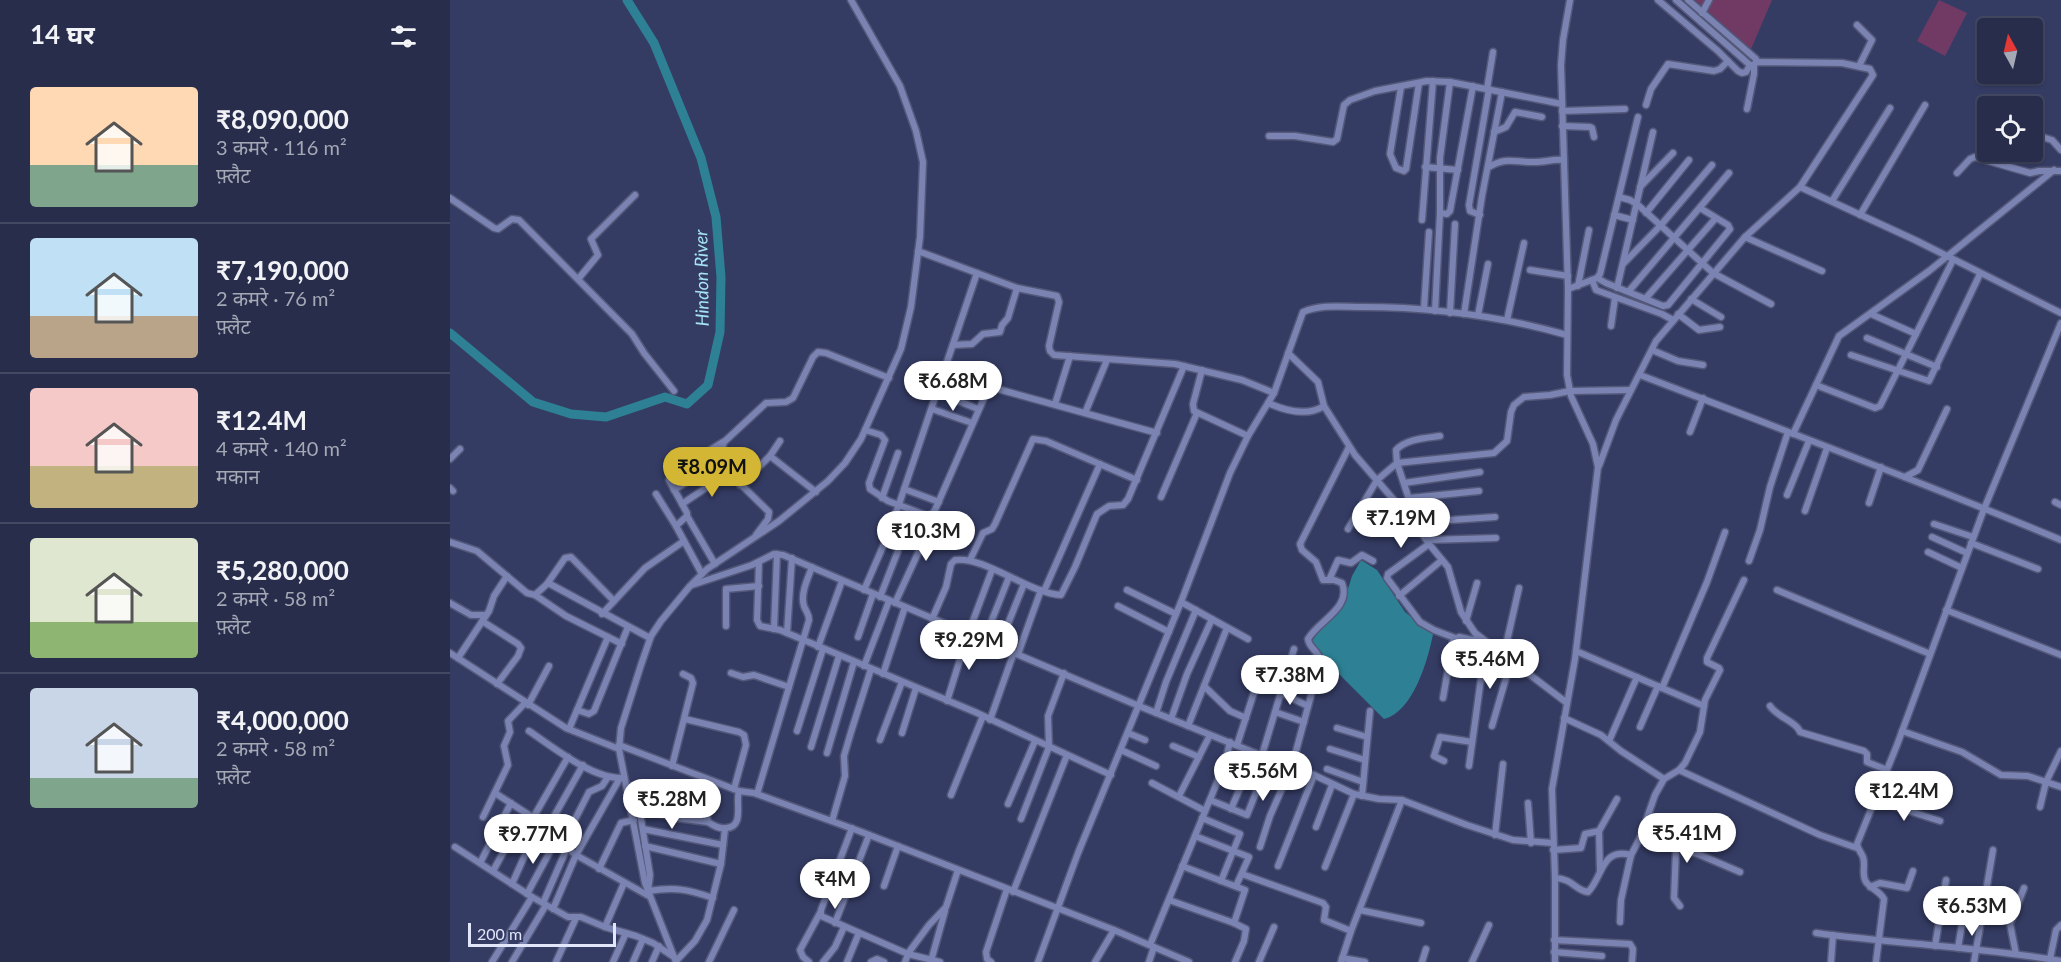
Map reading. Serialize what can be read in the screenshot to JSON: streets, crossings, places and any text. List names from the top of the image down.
{
  "water": ["Hindon River"],
  "scale_bar": "200 m",
  "north": "top",
  "page": {
    "heading": "14 घर",
    "list": [
      {
        "name": "₹8,090,000",
        "note": "3 कमरे · 116 m² · फ़्लैट"
      },
      {
        "name": "₹7,190,000",
        "note": "2 कमरे · 76 m² · फ़्लैट"
      },
      {
        "name": "₹12.4M",
        "note": "4 कमरे · 140 m² · मकान"
      },
      {
        "name": "₹5,280,000",
        "note": "2 कमरे · 58 m² · फ़्लैट"
      },
      {
        "name": "₹4,000,000",
        "note": "2 कमरे · 58 m² · फ़्लैट"
      }
    ],
    "price": [
      "₹6.68M",
      "₹8.09M",
      "₹7.19M",
      "₹10.3M",
      "₹9.29M",
      "₹5.46M",
      "₹7.38M",
      "₹5.56M",
      "₹12.4M",
      "₹5.28M",
      "₹5.41M",
      "₹9.77M",
      "₹4M",
      "₹6.53M"
    ],
    "scale": "200 m"
  }
}
